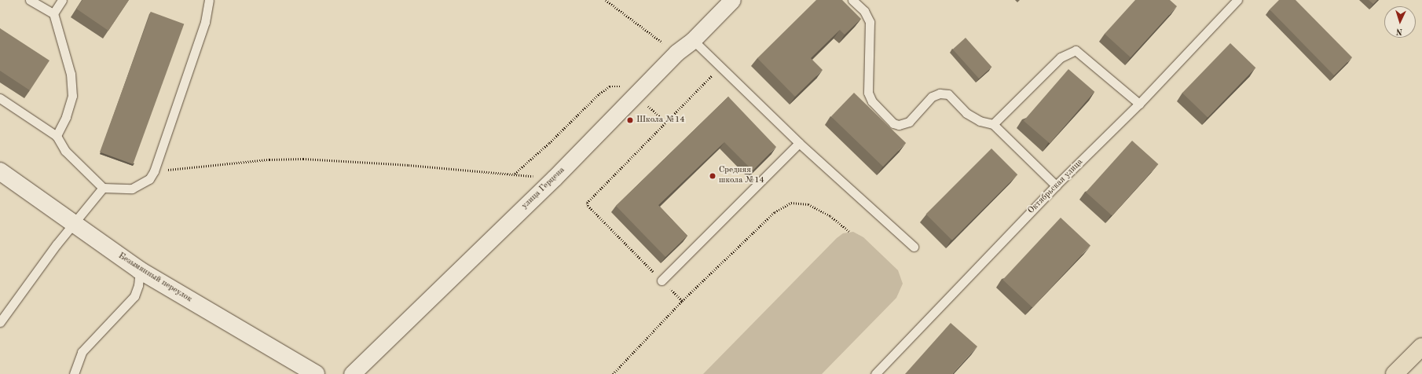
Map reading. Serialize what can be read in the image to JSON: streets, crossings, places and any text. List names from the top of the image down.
{
  "streets": {
    "street": ["улица Герцена", "Безымянный переулок"],
    "lane": ["Октябрьская улица"]
  },
  "places": ["Школа №14", "Средняя школа №14"],
  "north": "bottom"
}
